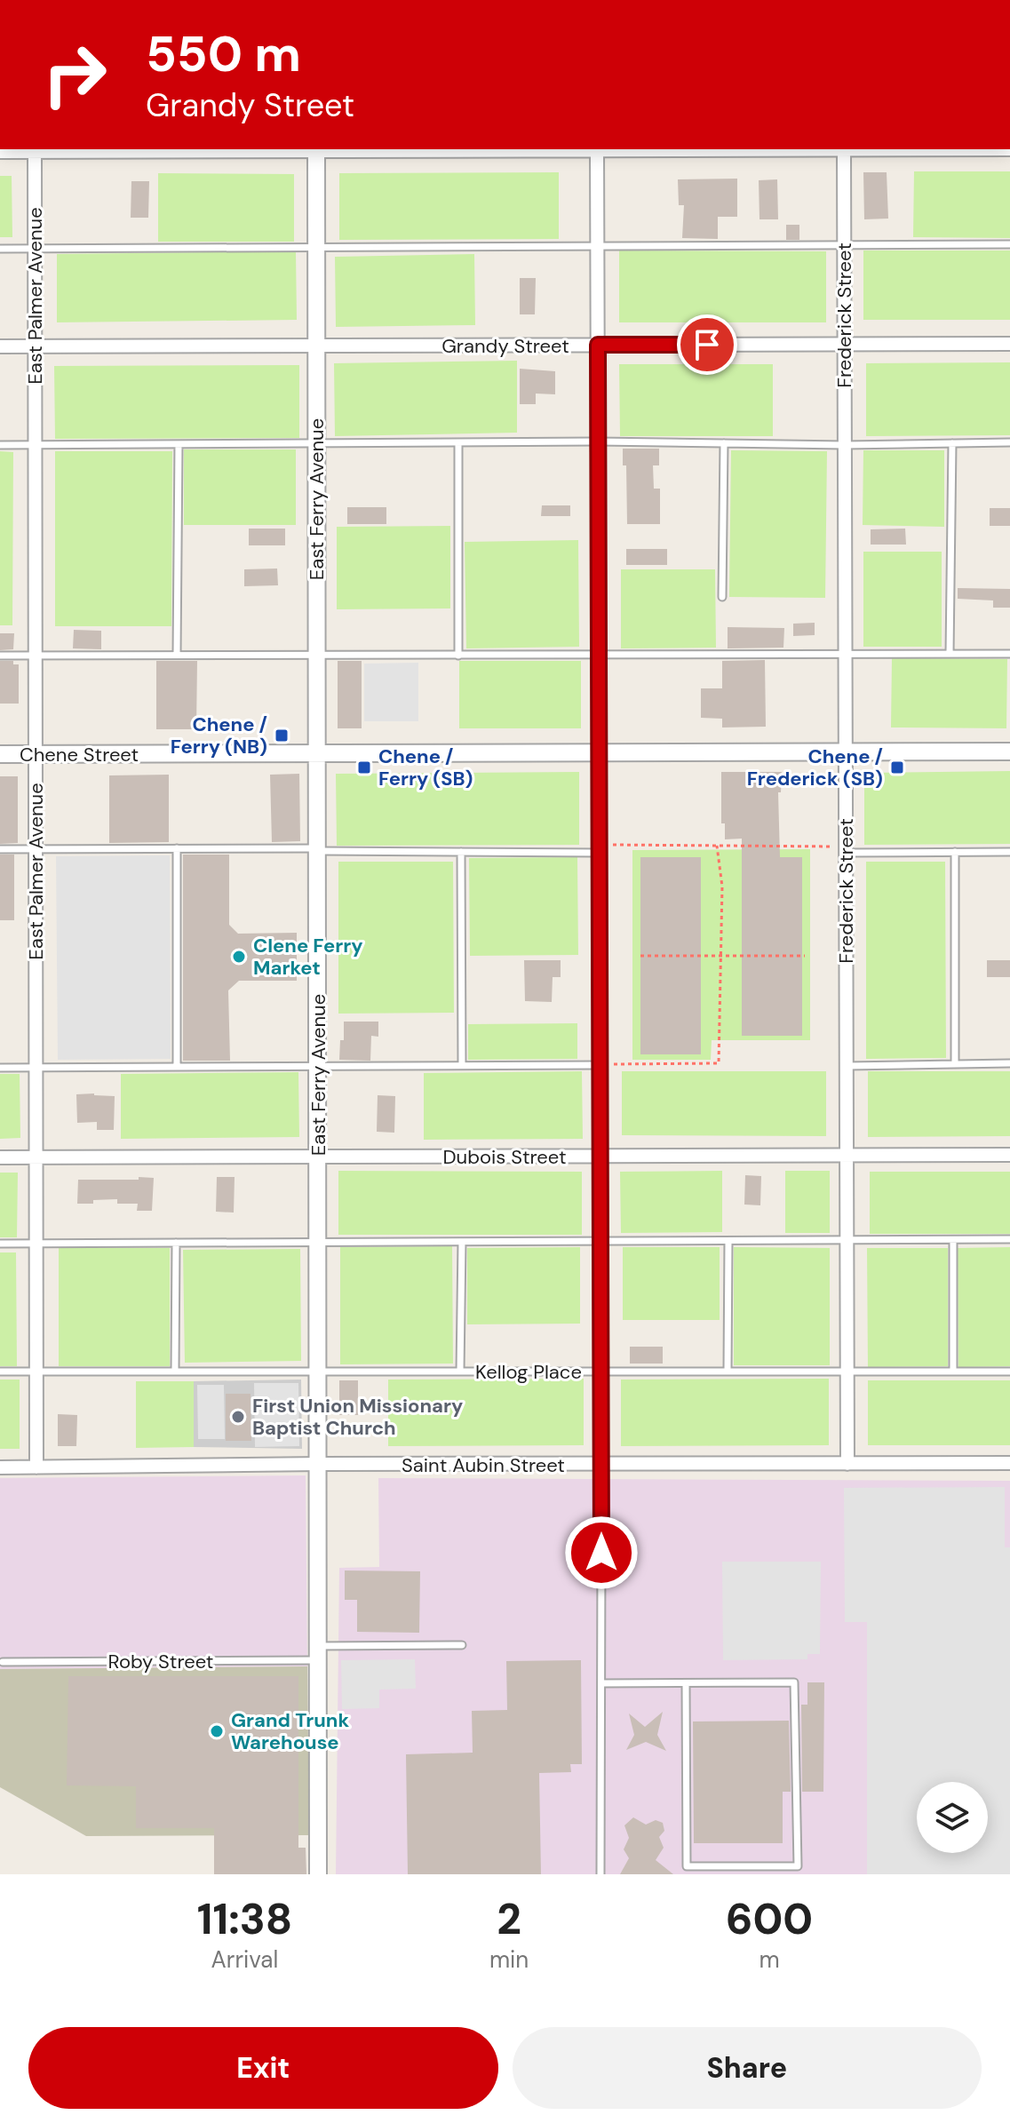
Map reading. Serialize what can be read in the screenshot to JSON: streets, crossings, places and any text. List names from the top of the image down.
{
  "streets": {
    "street": [
      "East Palmer Avenue",
      "Frederick Street",
      "Grandy Street",
      "East Ferry Avenue",
      "Chene Street",
      "Dubois Street",
      "Saint Aubin Street"
    ],
    "lane": ["Kellog Place", "Roby Street"]
  },
  "crossings": [
    ["East Palmer Avenue", "Grandy Street"],
    ["East Palmer Avenue", "Chene Street"],
    ["East Palmer Avenue", "Dubois Street"],
    ["East Palmer Avenue", "Kellog Place"],
    ["East Palmer Avenue", "Saint Aubin Street"],
    ["Frederick Street", "Grandy Street"],
    ["Frederick Street", "Chene Street"],
    ["Frederick Street", "Dubois Street"],
    ["Frederick Street", "Kellog Place"],
    ["Frederick Street", "Saint Aubin Street"],
    ["Grandy Street", "East Ferry Avenue"],
    ["East Ferry Avenue", "Chene Street"],
    ["East Ferry Avenue", "Dubois Street"],
    ["East Ferry Avenue", "Kellog Place"],
    ["East Ferry Avenue", "Saint Aubin Street"],
    ["East Ferry Avenue", "Roby Street"]
  ],
  "places": {
    "transit": ["Chene / Ferry (NB)", "Chene / Ferry (SB)", "Chene / Frederick (SB)"],
    "other": ["Clene Ferry Market", "First Union Missionary Baptist Church", "Grand Trunk Warehouse"]
  },
  "page": {
    "turn": ["550 m", "Grandy Street"],
    "eta": [
      "11:38",
      "Arrival",
      "2",
      "min",
      "600",
      "m"
    ],
    "buttons": ["Exit", "Share"]
  }
}
